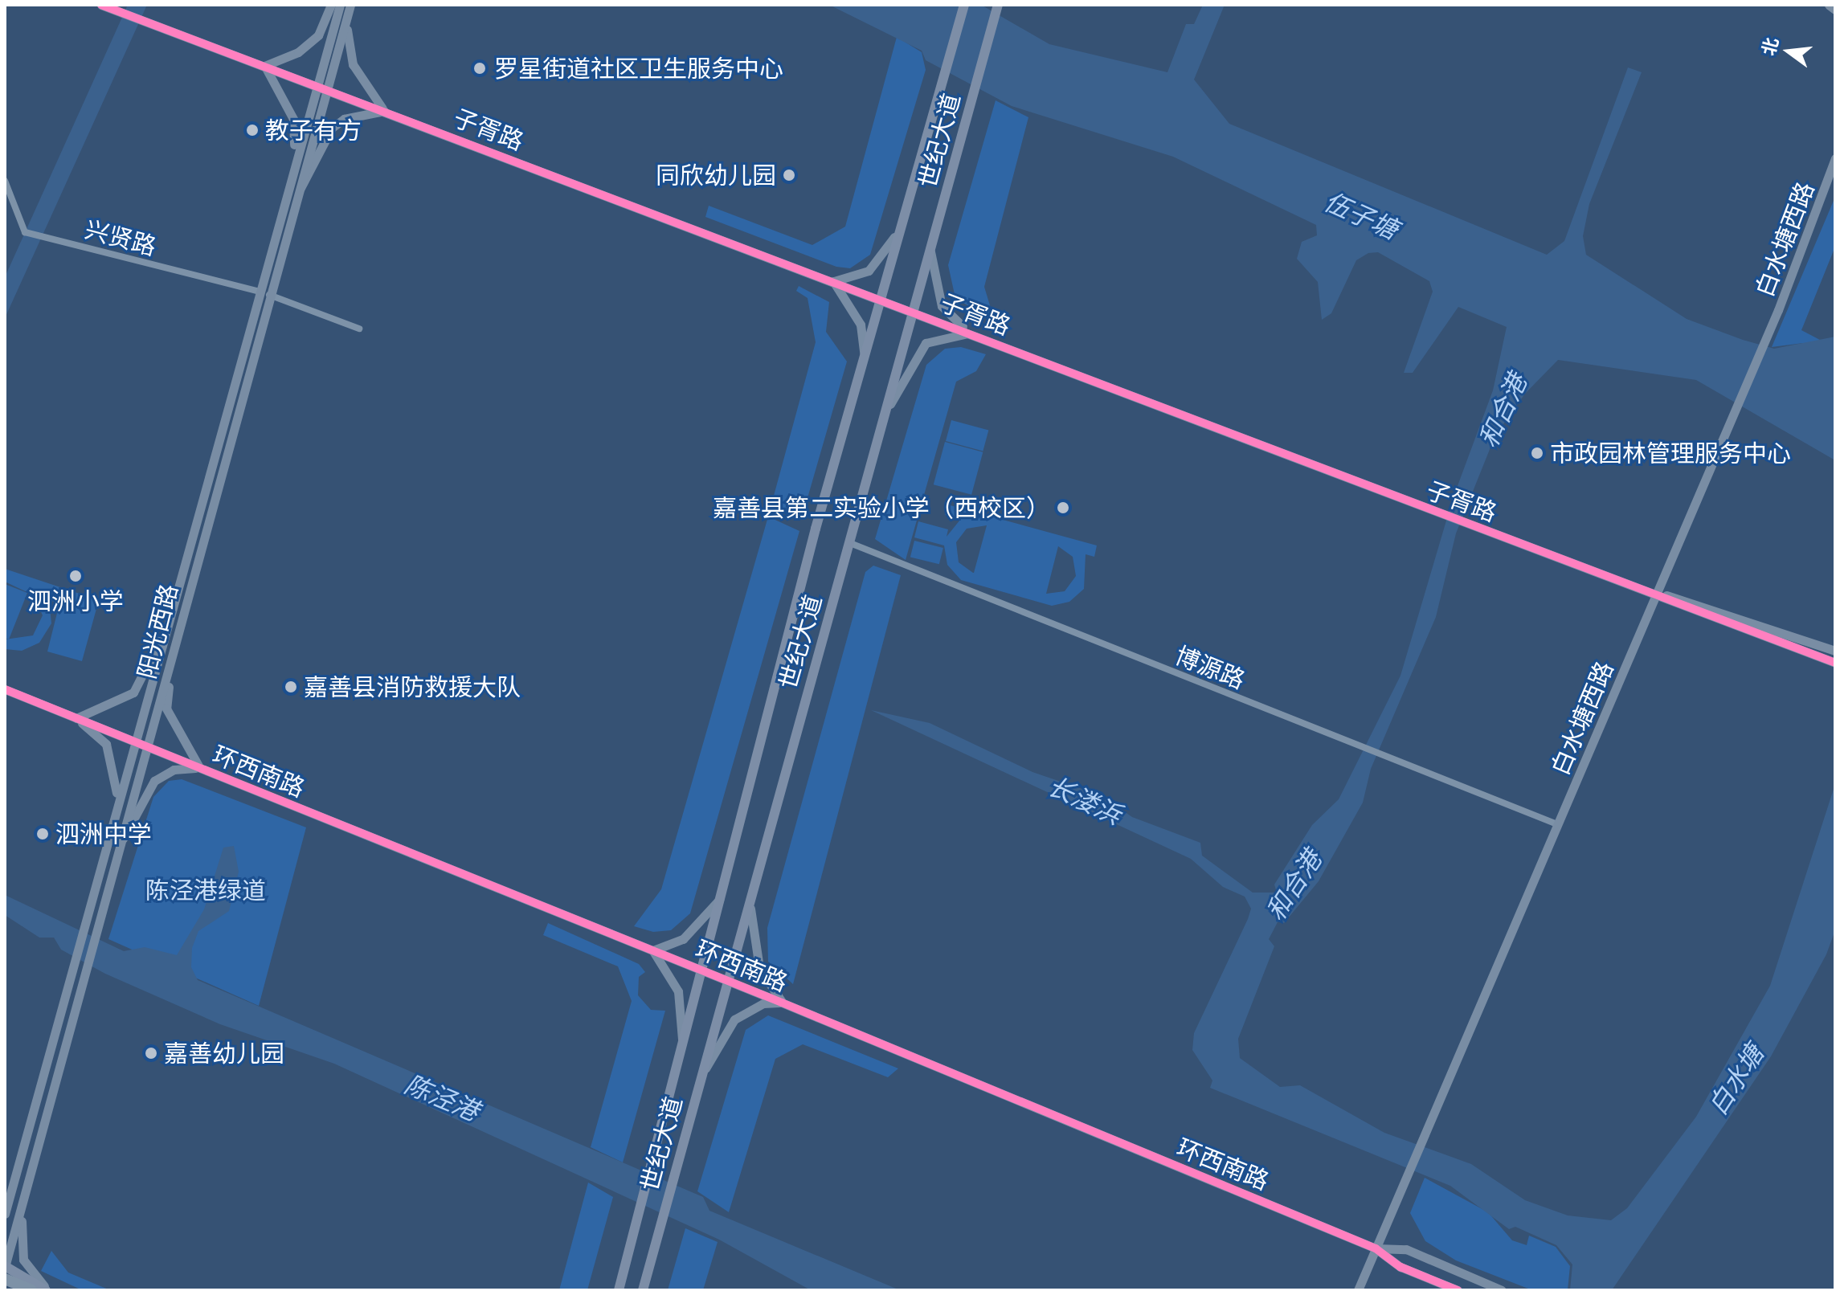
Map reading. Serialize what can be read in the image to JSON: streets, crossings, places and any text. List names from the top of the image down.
{
  "streets": {
    "main road": ["世纪大道"],
    "street": [
      "子胥路",
      "兴贤路",
      "白水塘西路",
      "阳光西路",
      "博源路",
      "环西南路"
    ]
  },
  "crossings": [
    ["子胥路", "世纪大道"],
    ["子胥路", "白水塘西路"],
    ["子胥路", "阳光西路"],
    ["世纪大道", "博源路"],
    ["世纪大道", "环西南路"],
    ["兴贤路", "阳光西路"],
    ["白水塘西路", "博源路"],
    ["白水塘西路", "环西南路"],
    ["阳光西路", "环西南路"]
  ],
  "water": [
    "伍子塘",
    "和合港",
    "长溇浜",
    "白水塘",
    "陈泾港"
  ],
  "parks": ["陈泾港绿道"],
  "places": [
    "罗星街道社区卫生服务中心",
    "教子有方",
    "同欣幼儿园",
    "市政园林管理服务中心",
    "嘉善县第二实验小学（西校区）",
    "泗洲小学",
    "嘉善县消防救援大队",
    "泗洲中学",
    "嘉善幼儿园"
  ],
  "north": "left"
}
